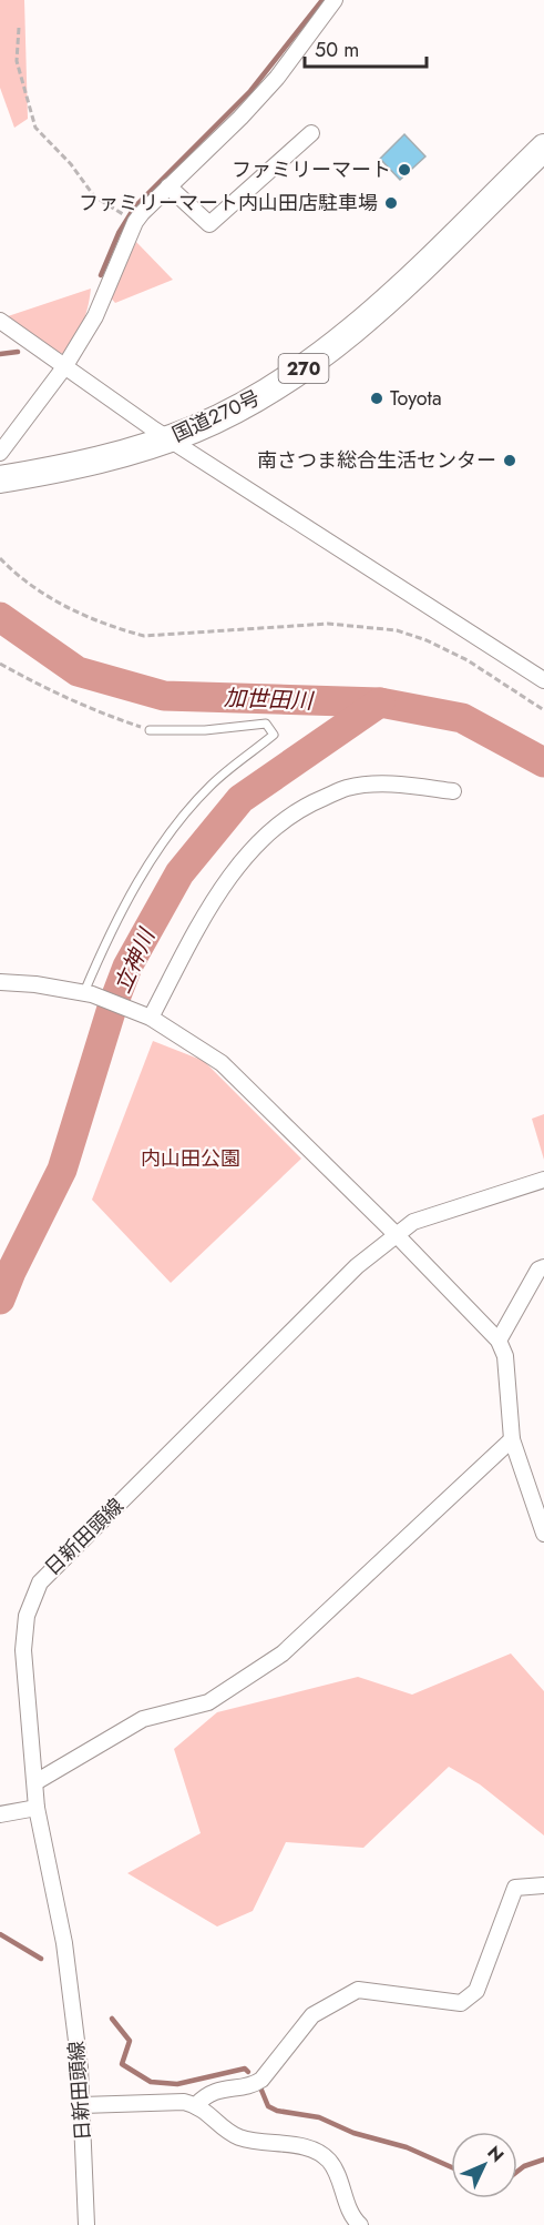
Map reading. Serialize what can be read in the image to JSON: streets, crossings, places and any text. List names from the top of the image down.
{
  "streets": {
    "highway": ["270", "国道270号"],
    "street": ["日新田頭線"]
  },
  "water": ["加世田川", "立神川"],
  "parks": ["内山田公園"],
  "places": [
    "ファミリーマート",
    "ファミリーマート内山田店駐車場",
    "Toyota",
    "南さつま総合生活センター"
  ],
  "scale_bar": "50 m",
  "north": "top right"
}
